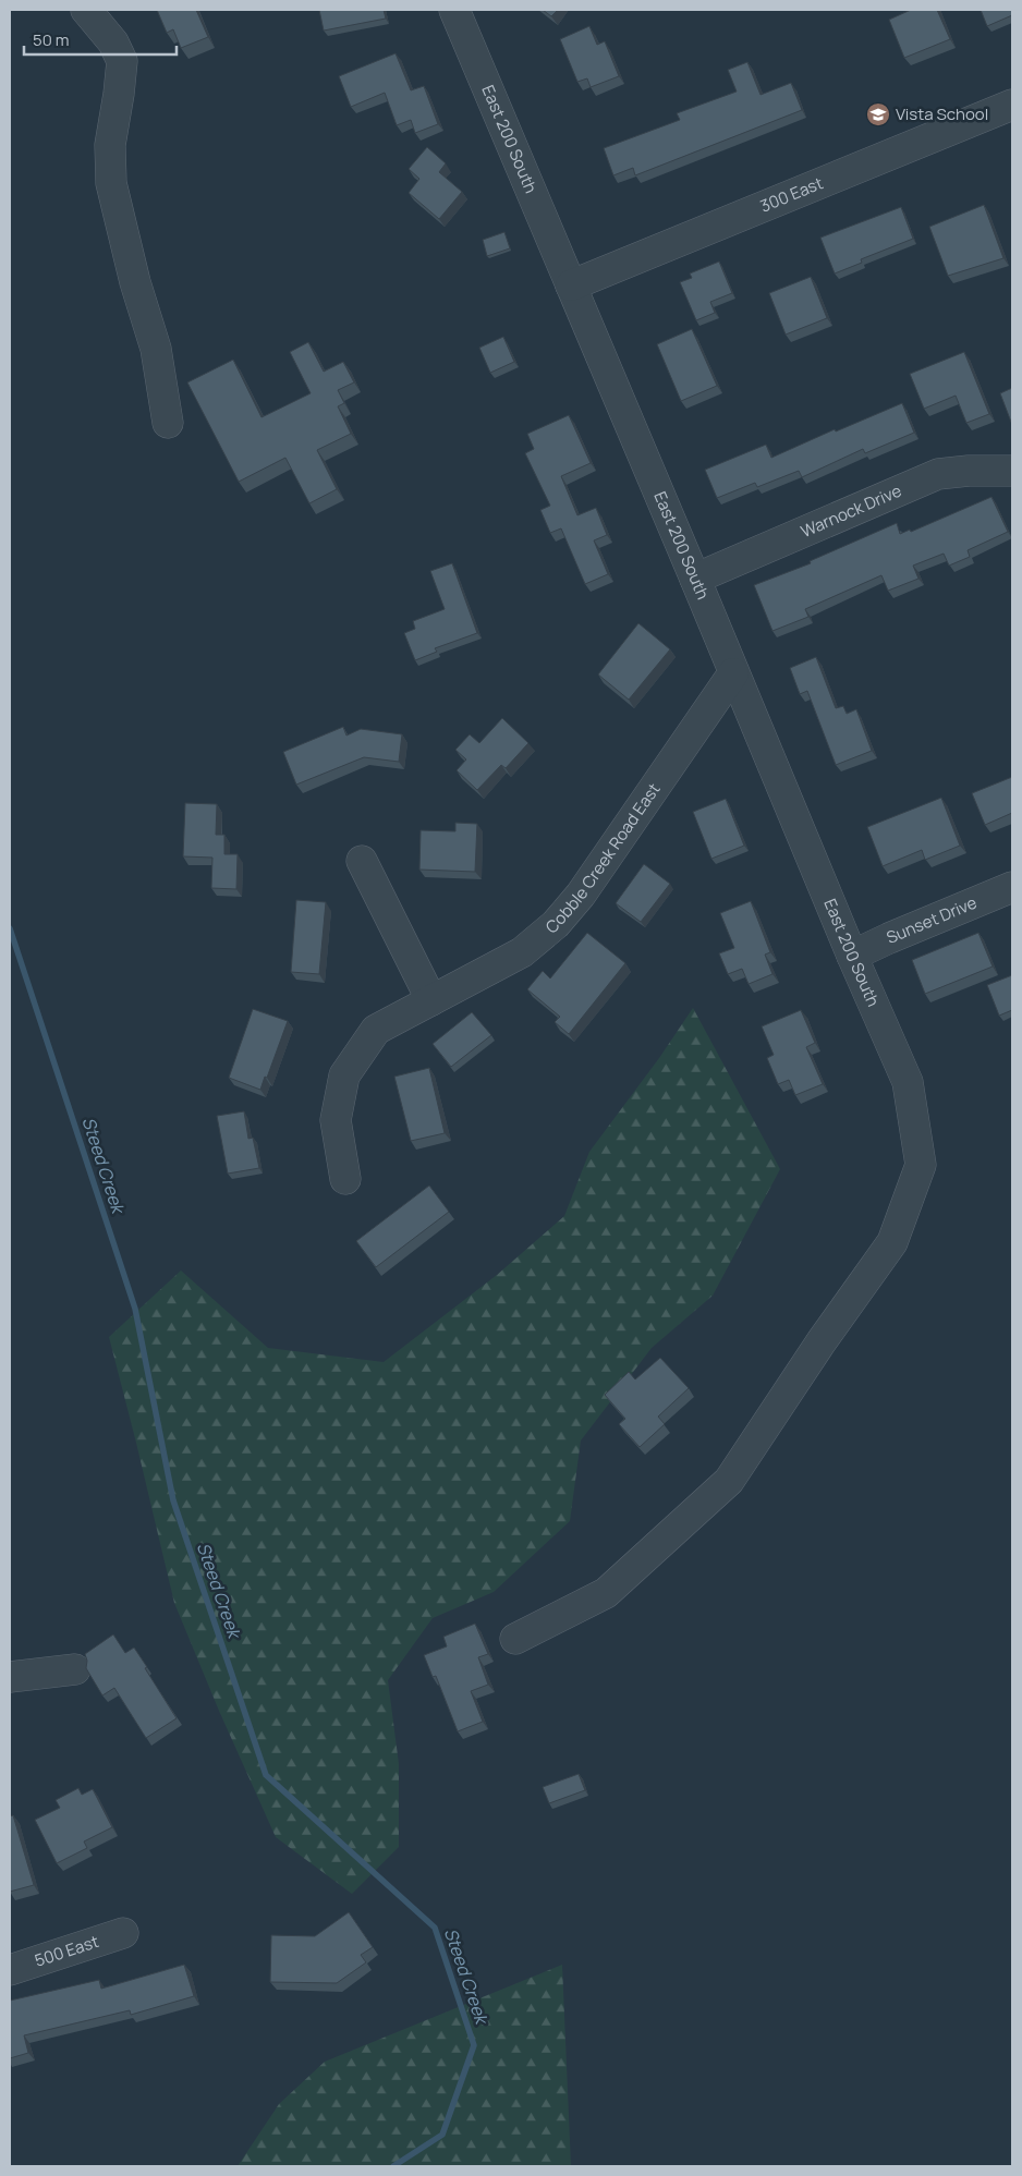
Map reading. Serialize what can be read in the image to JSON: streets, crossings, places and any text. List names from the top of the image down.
{
  "streets": {
    "street": [
      "East 200 South",
      "300 East",
      "Warnock Drive",
      "Cobble Creek Road East",
      "Sunset Drive",
      "500 East"
    ]
  },
  "crossings": [
    ["East 200 South", "300 East"],
    ["East 200 South", "Warnock Drive"],
    ["East 200 South", "Cobble Creek Road East"],
    ["East 200 South", "Sunset Drive"]
  ],
  "water": ["Steed Creek"],
  "places": {
    "school or university": ["Vista School"]
  },
  "scale_bar": "50 m"
}
